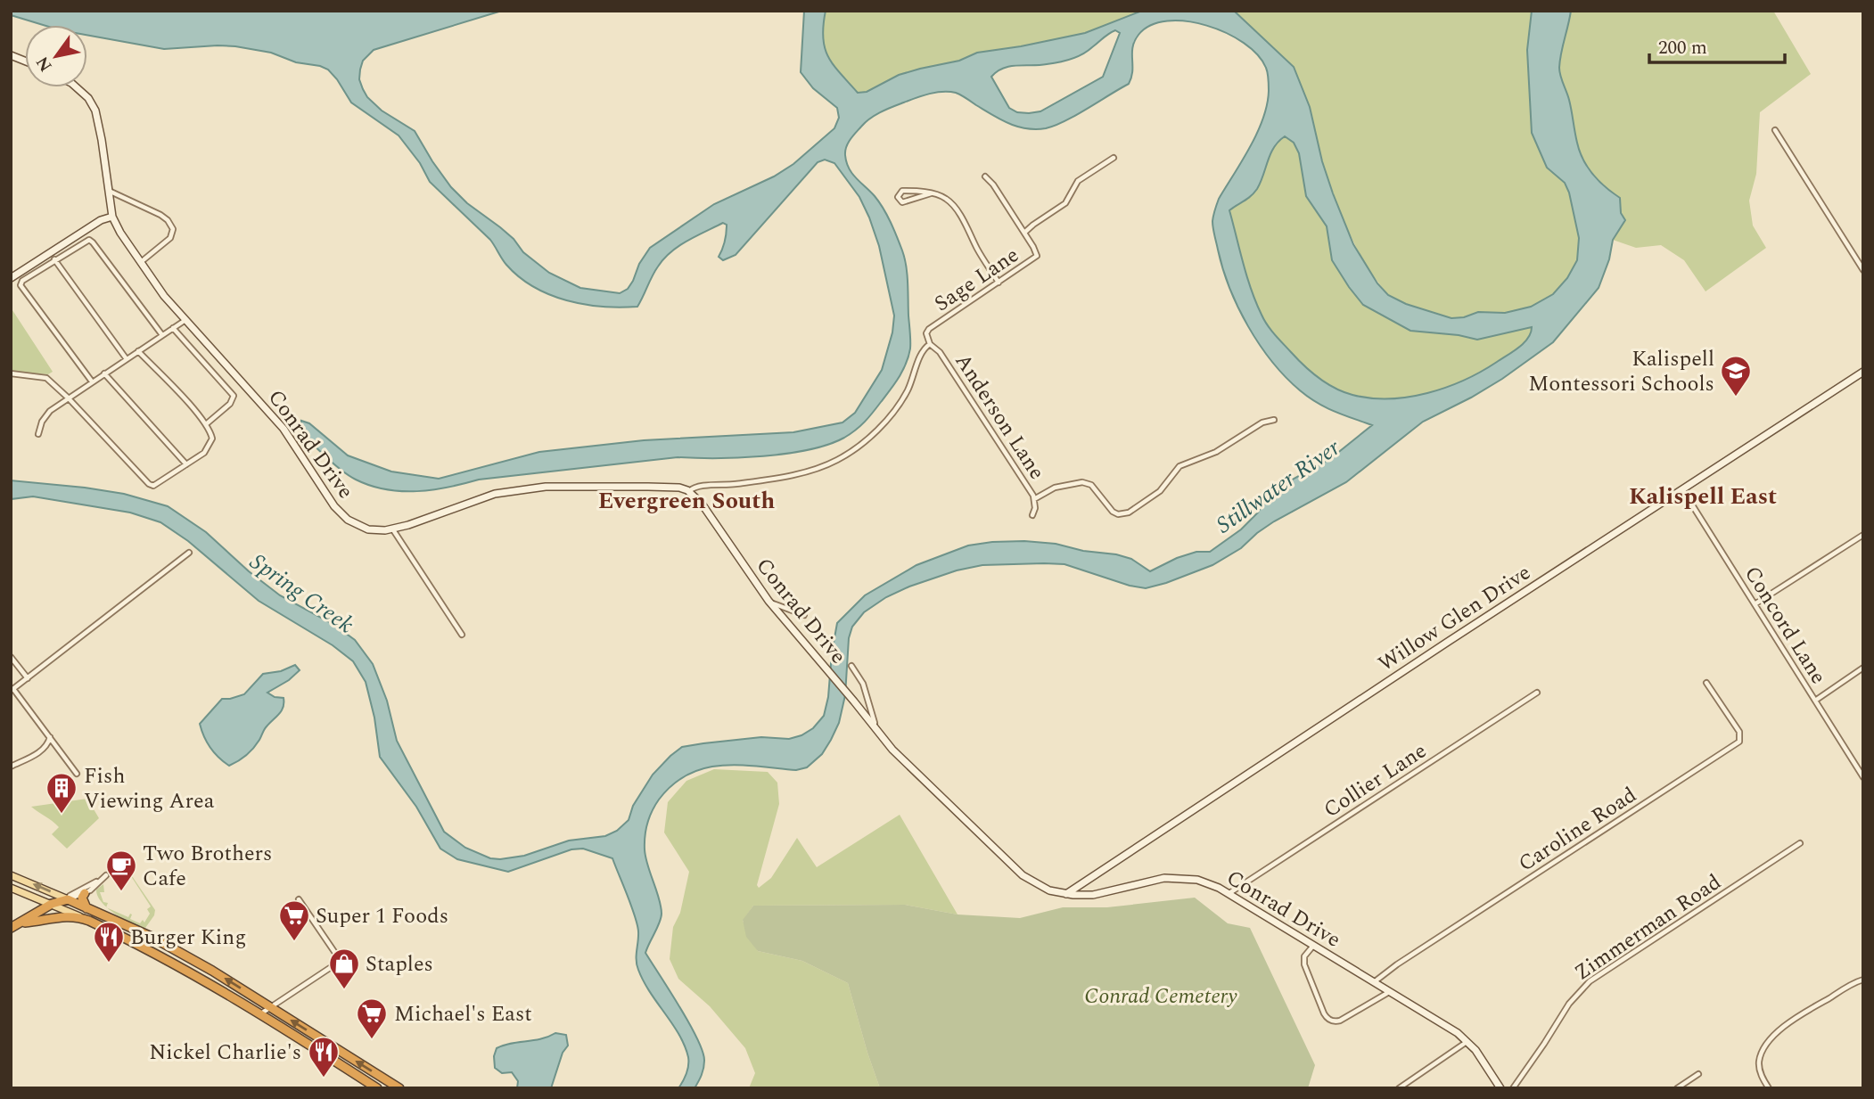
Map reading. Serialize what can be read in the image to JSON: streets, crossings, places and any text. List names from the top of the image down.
{
  "streets": {
    "main road": ["Conrad Drive", "Willow Glen Drive"],
    "street": [
      "Sage Lane",
      "Anderson Lane",
      "Concord Lane",
      "Collier Lane",
      "Caroline Road",
      "Zimmerman Road"
    ]
  },
  "crossings": [
    ["Sage Lane", "Anderson Lane"],
    ["Anderson Lane", "Conrad Drive"],
    ["Conrad Drive", "Willow Glen Drive"],
    ["Conrad Drive", "Collier Lane"],
    ["Conrad Drive", "Caroline Road"],
    ["Willow Glen Drive", "Concord Lane"]
  ],
  "districts": ["Kalispell East", "Evergreen South"],
  "water": ["Stillwater River", "Spring Creek"],
  "parks": ["Conrad Cemetery"],
  "places": {
    "school or university": ["Kalispell Montessori Schools"],
    "building": ["Fish Viewing Area"],
    "cafe": ["Two Brothers Cafe"],
    "supermarket": ["Super 1 Foods", "Michael's East"],
    "restaurant": ["Burger King", "Nickel Charlie's"],
    "shop": ["Staples"]
  },
  "scale_bar": "200 m",
  "north": "bottom left"
}
